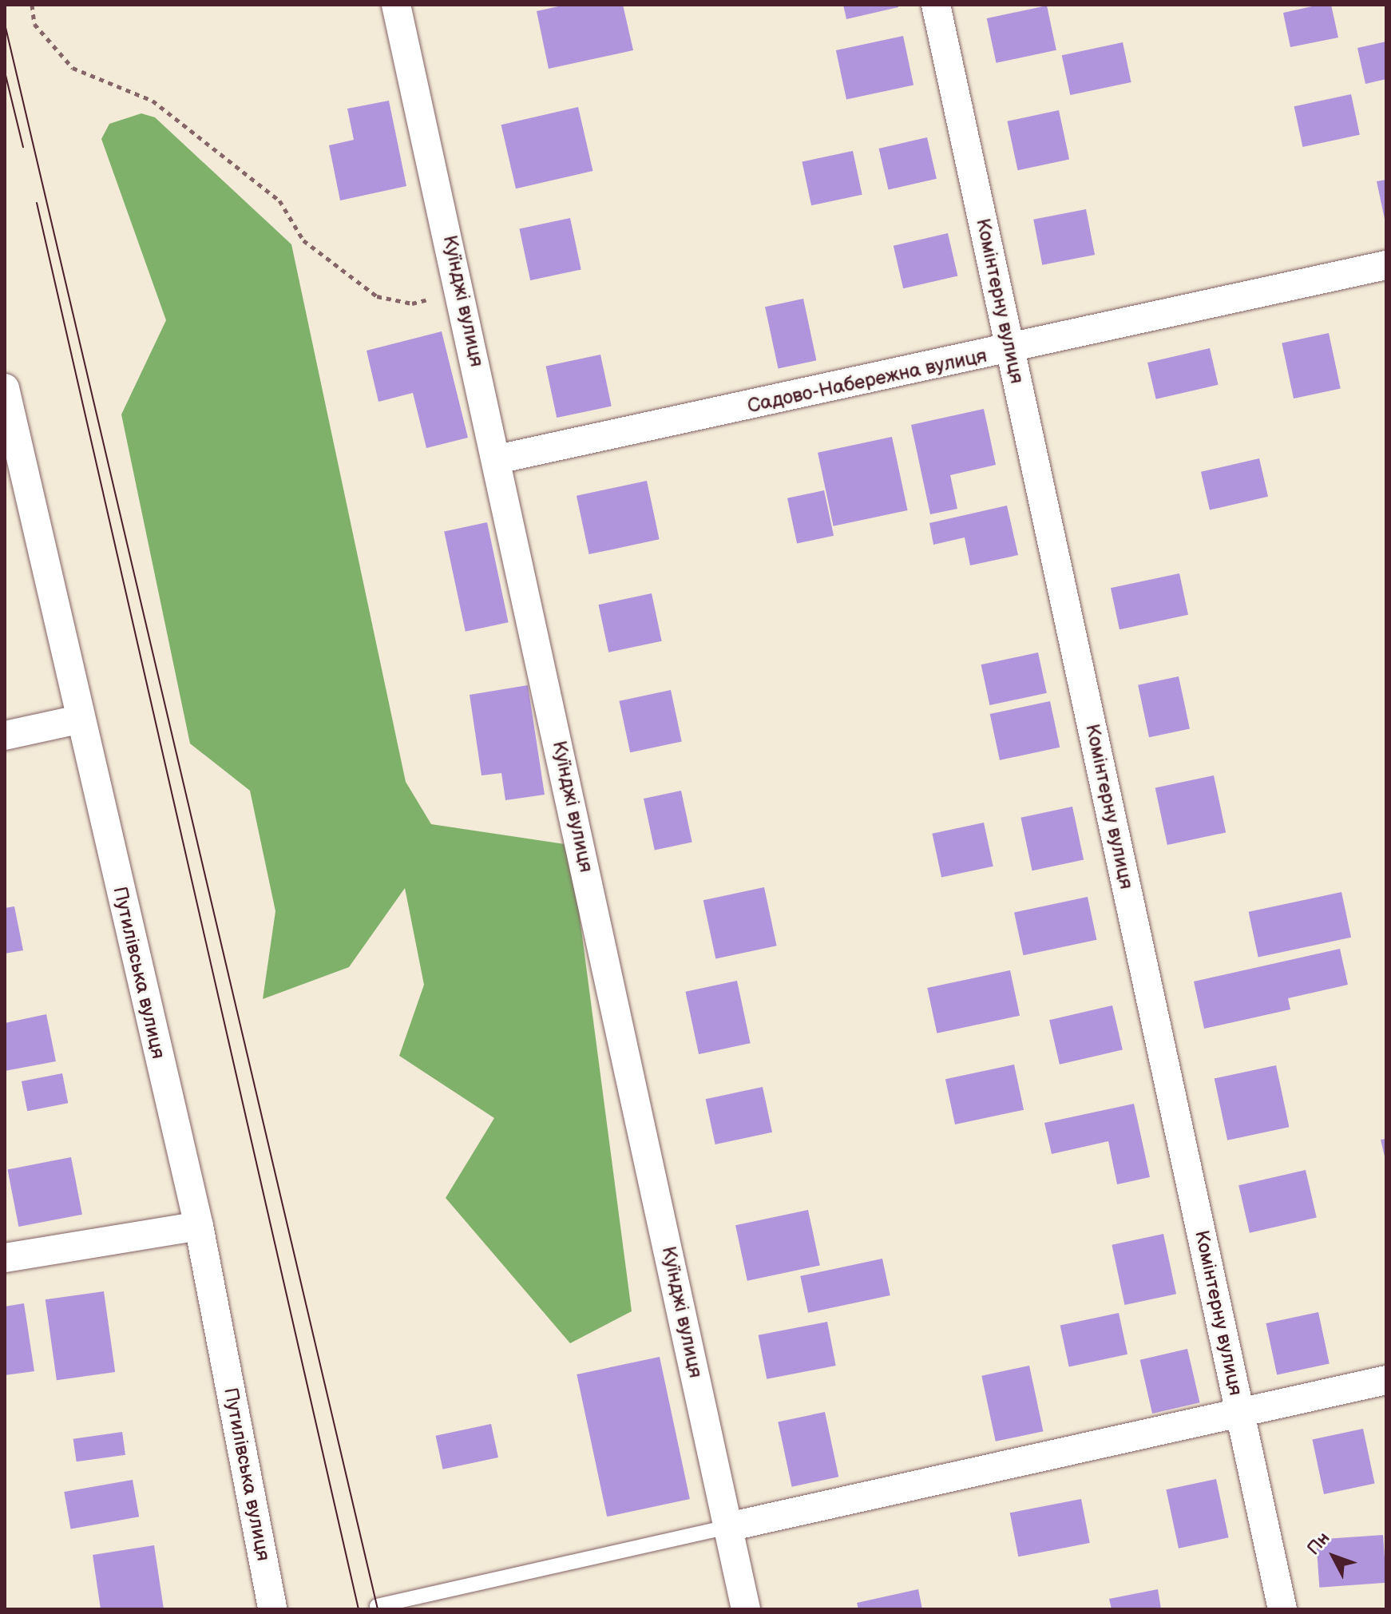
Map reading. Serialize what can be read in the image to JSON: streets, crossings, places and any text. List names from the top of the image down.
{
  "streets": {
    "street": [
      "Куїнджі вулиця",
      "Комінтерну вулиця",
      "Садово-Набережна вулиця",
      "Путилівська вулиця"
    ]
  },
  "crossings": [
    ["Куїнджі вулиця", "Садово-Набережна вулиця"],
    ["Комінтерну вулиця", "Садово-Набережна вулиця"]
  ],
  "north": "top left"
}
